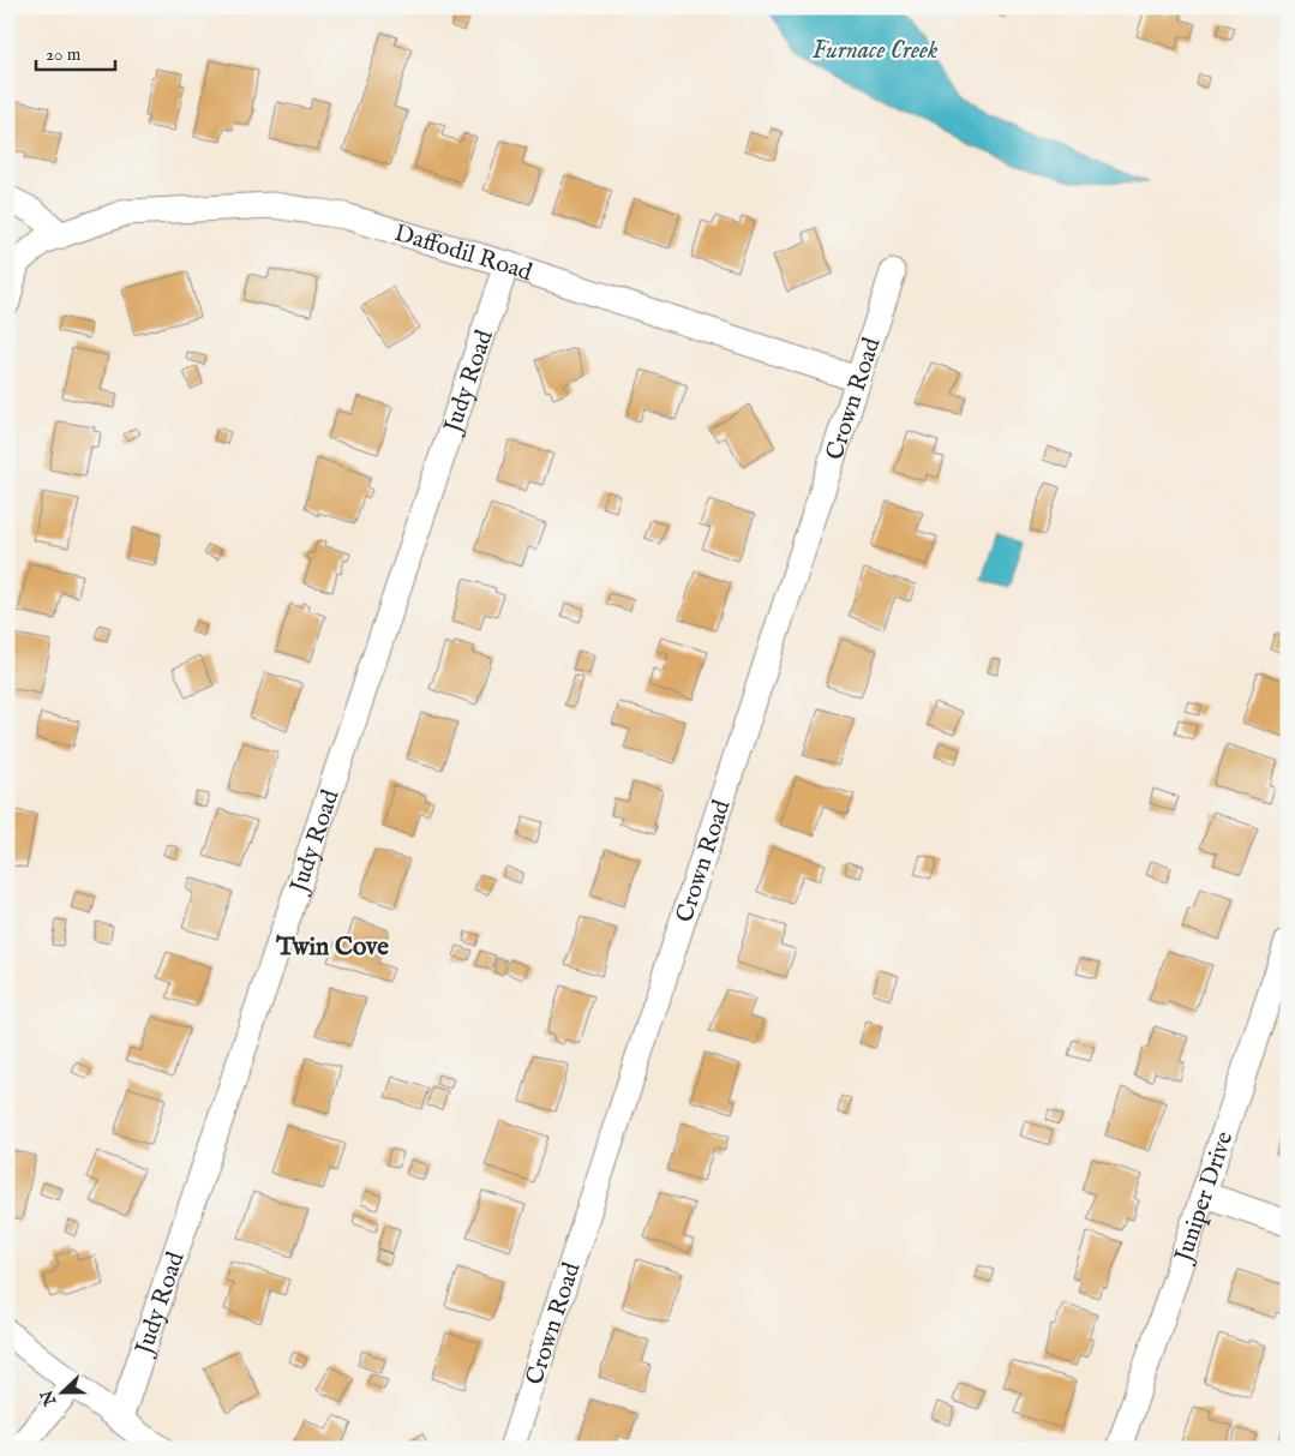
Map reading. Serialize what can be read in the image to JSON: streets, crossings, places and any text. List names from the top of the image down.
{
  "streets": {
    "street": [
      "Daffodil Road",
      "Judy Road",
      "Crown Road",
      "Juniper Drive"
    ]
  },
  "crossings": [
    ["Daffodil Road", "Judy Road"],
    ["Daffodil Road", "Crown Road"]
  ],
  "districts": ["Twin Cove"],
  "water": ["Furnace Creek"],
  "scale_bar": "20 m",
  "north": "left"
}
